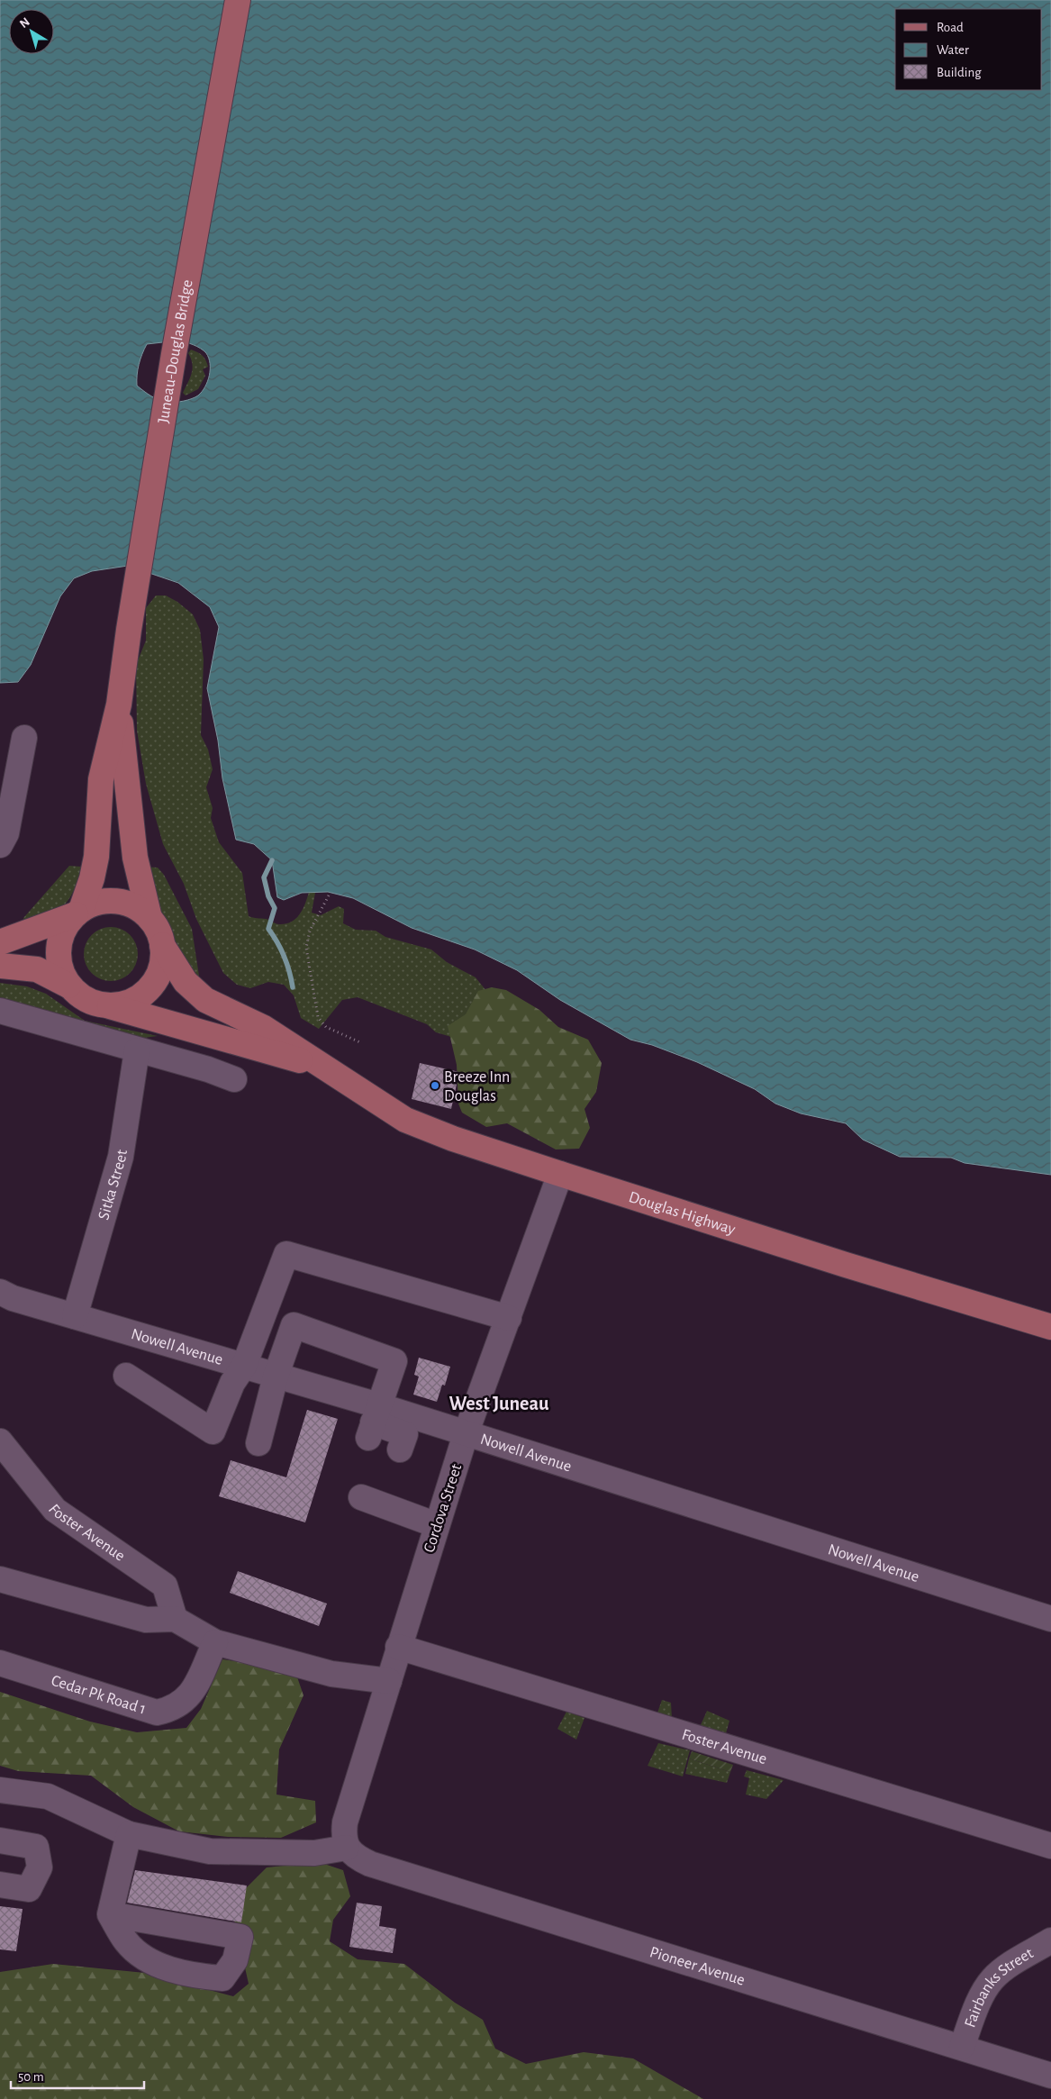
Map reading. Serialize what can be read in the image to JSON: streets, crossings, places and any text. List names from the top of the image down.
{
  "streets": {
    "main road": ["Juneau-Douglas Bridge", "Douglas Highway"],
    "street": [
      "Sitka Street",
      "Nowell Avenue",
      "Cordova Street",
      "Foster Avenue",
      "Cedar Pk Road 1",
      "Pioneer Avenue",
      "Fairbanks Street"
    ]
  },
  "crossings": [
    ["Sitka Street", "Nowell Avenue"],
    ["Douglas Highway", "Cordova Street"],
    ["Nowell Avenue", "Cordova Street"],
    ["Cordova Street", "Foster Avenue"],
    ["Cordova Street", "Pioneer Avenue"],
    ["Pioneer Avenue", "Fairbanks Street"]
  ],
  "districts": ["West Juneau"],
  "places": ["Breeze Inn Douglas"],
  "legend": ["Road", "Water", "Building"],
  "scale_bar": "50 m",
  "north": "top left"
}
